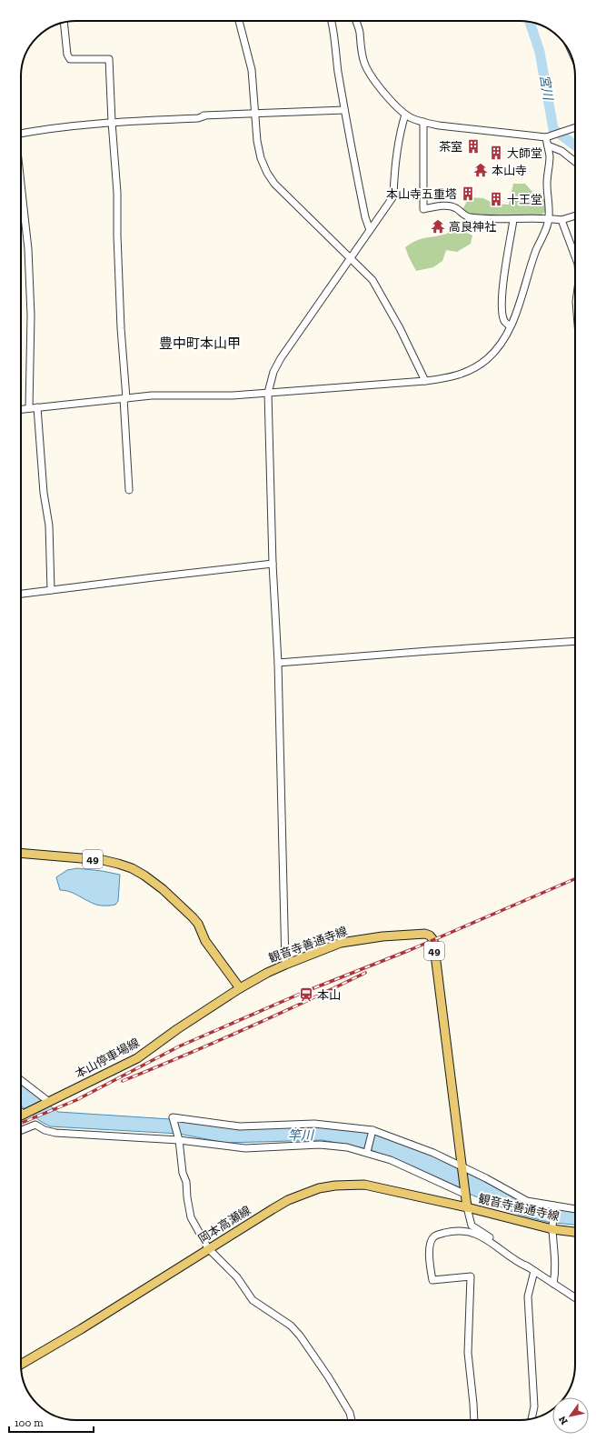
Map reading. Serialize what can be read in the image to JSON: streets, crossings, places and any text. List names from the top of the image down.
{
  "streets": {
    "main road": [
      "49",
      "観音寺善通寺線",
      "本山停車場線",
      "岡本高瀬線"
    ]
  },
  "crossings": [
    ["49", "観音寺善通寺線"],
    ["49", "本山停車場線"],
    ["観音寺善通寺線", "本山停車場線"],
    ["観音寺善通寺線", "岡本高瀬線"]
  ],
  "districts": ["豊中町本山甲"],
  "water": ["宮川", "竿川"],
  "places": {
    "building": [
      "茶室",
      "大師堂",
      "本山寺五重塔",
      "十王堂"
    ],
    "temple": ["本山寺", "高良神社"],
    "station": ["本山"]
  },
  "scale_bar": "100 m",
  "north": "bottom left"
}
